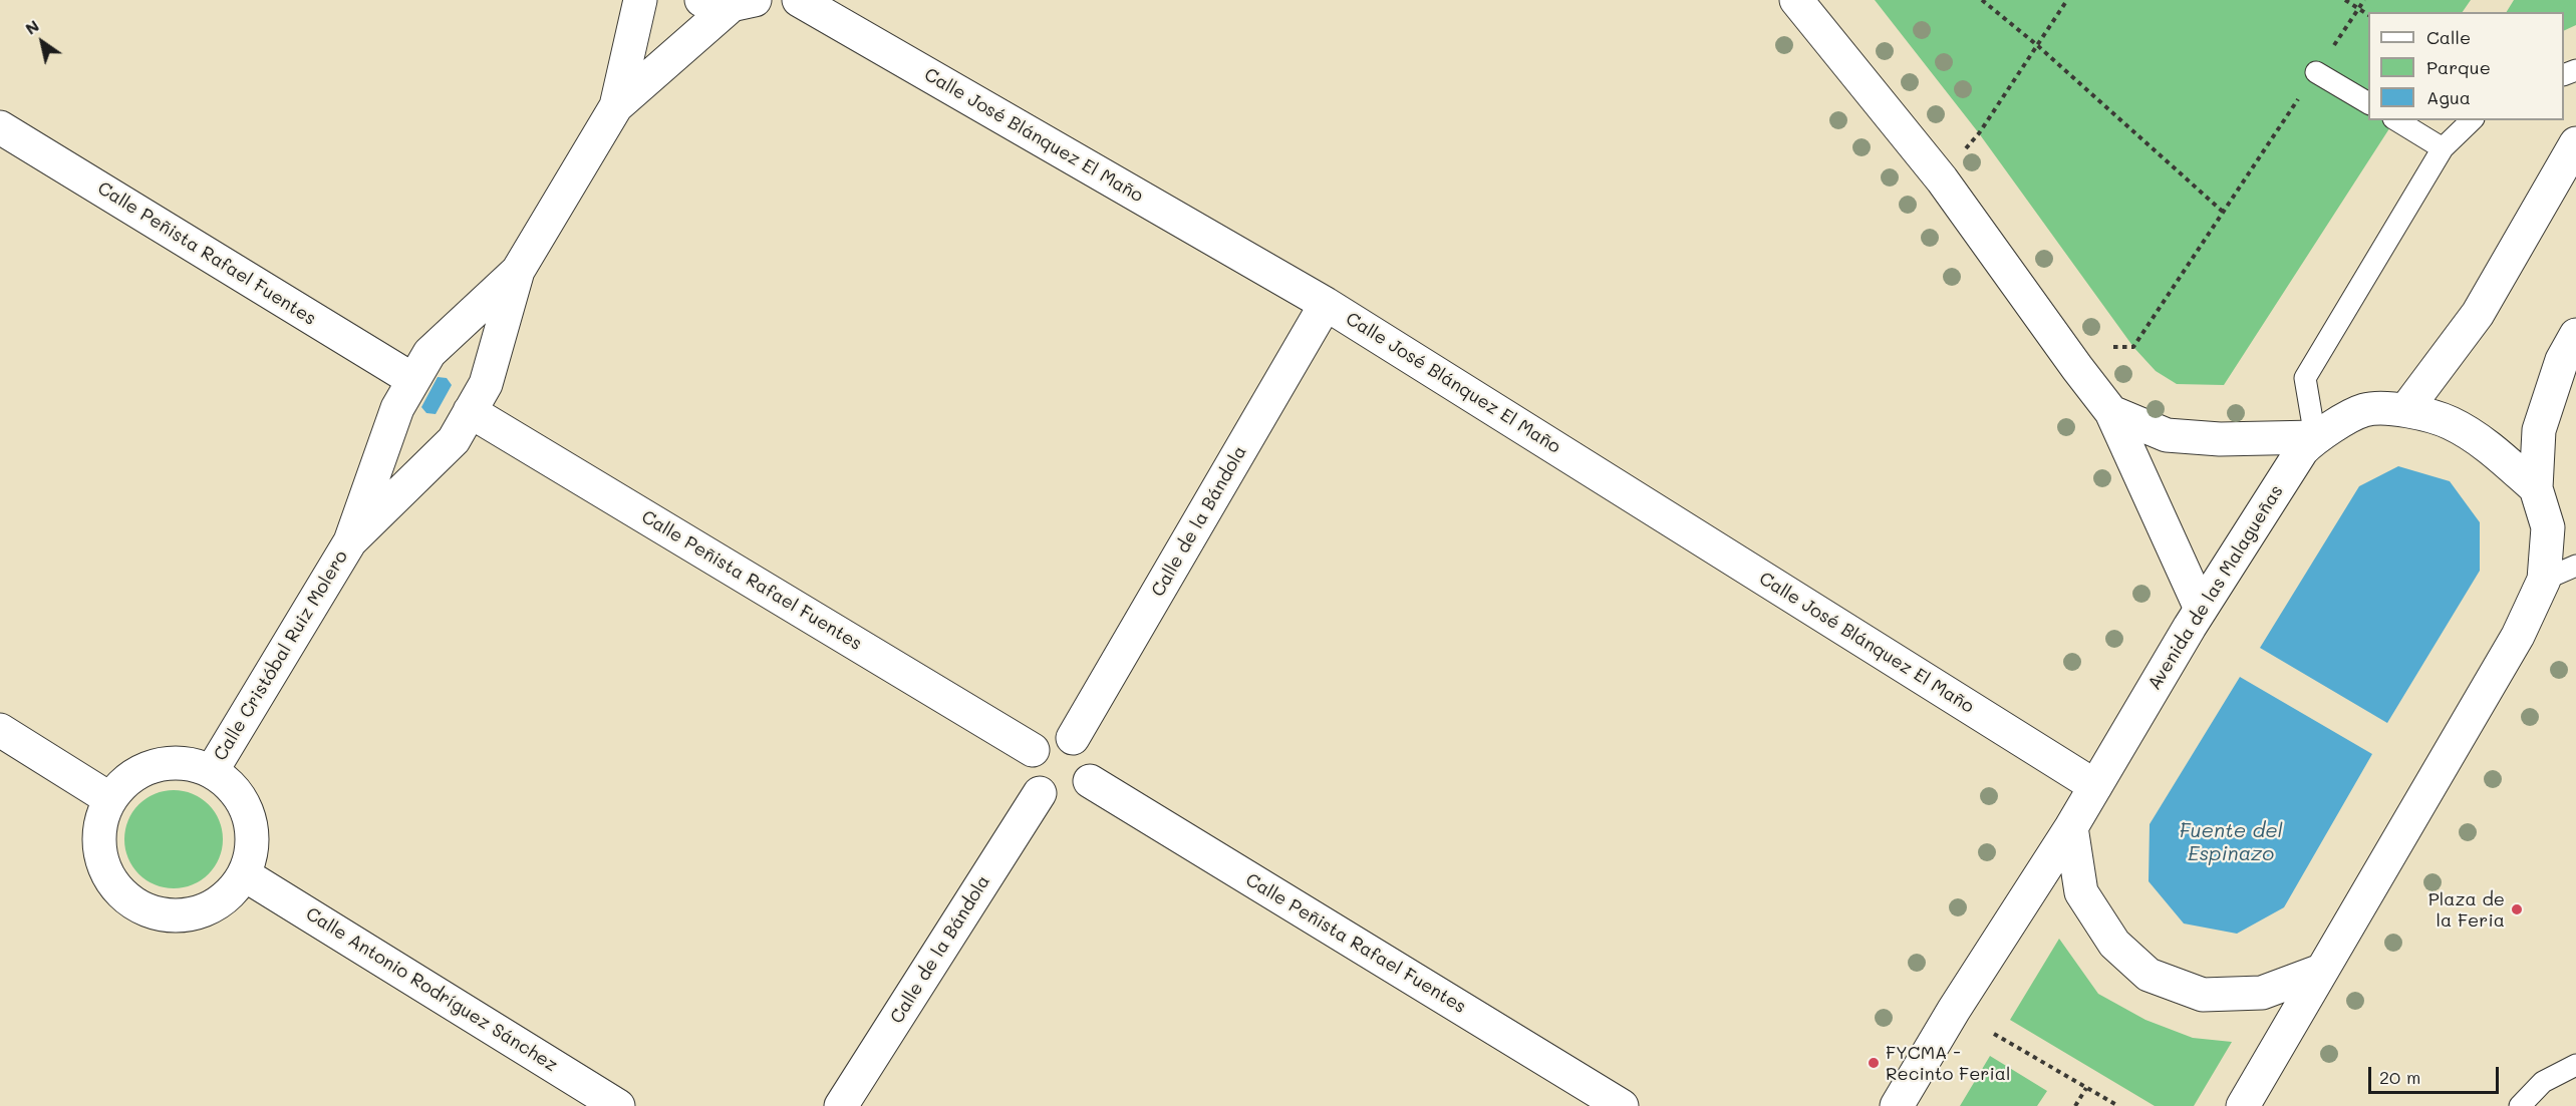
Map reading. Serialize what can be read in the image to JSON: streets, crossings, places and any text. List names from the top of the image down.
{
  "streets": {
    "street": [
      "Calle José Blánquez El Maño",
      "Calle Peñista Rafael Fuentes",
      "Calle de la Bándola",
      "Avenida de las Malagueñas",
      "Calle Cristóbal Ruiz Molero",
      "Calle Antonio Rodríguez Sánchez"
    ]
  },
  "crossings": [
    ["Calle José Blánquez El Maño", "Calle de la Bándola"],
    ["Calle José Blánquez El Maño", "Avenida de las Malagueñas"],
    ["Calle Peñista Rafael Fuentes", "Calle de la Bándola"],
    ["Calle Peñista Rafael Fuentes", "Calle Cristóbal Ruiz Molero"],
    ["Calle Cristóbal Ruiz Molero", "Calle Antonio Rodríguez Sánchez"]
  ],
  "water": ["Fuente del Espinazo"],
  "places": ["Plaza de la Feria", "FYCMA - Recinto Ferial"],
  "legend": ["Calle", "Parque", "Agua"],
  "scale_bar": "20 m",
  "north": "top left"
}
